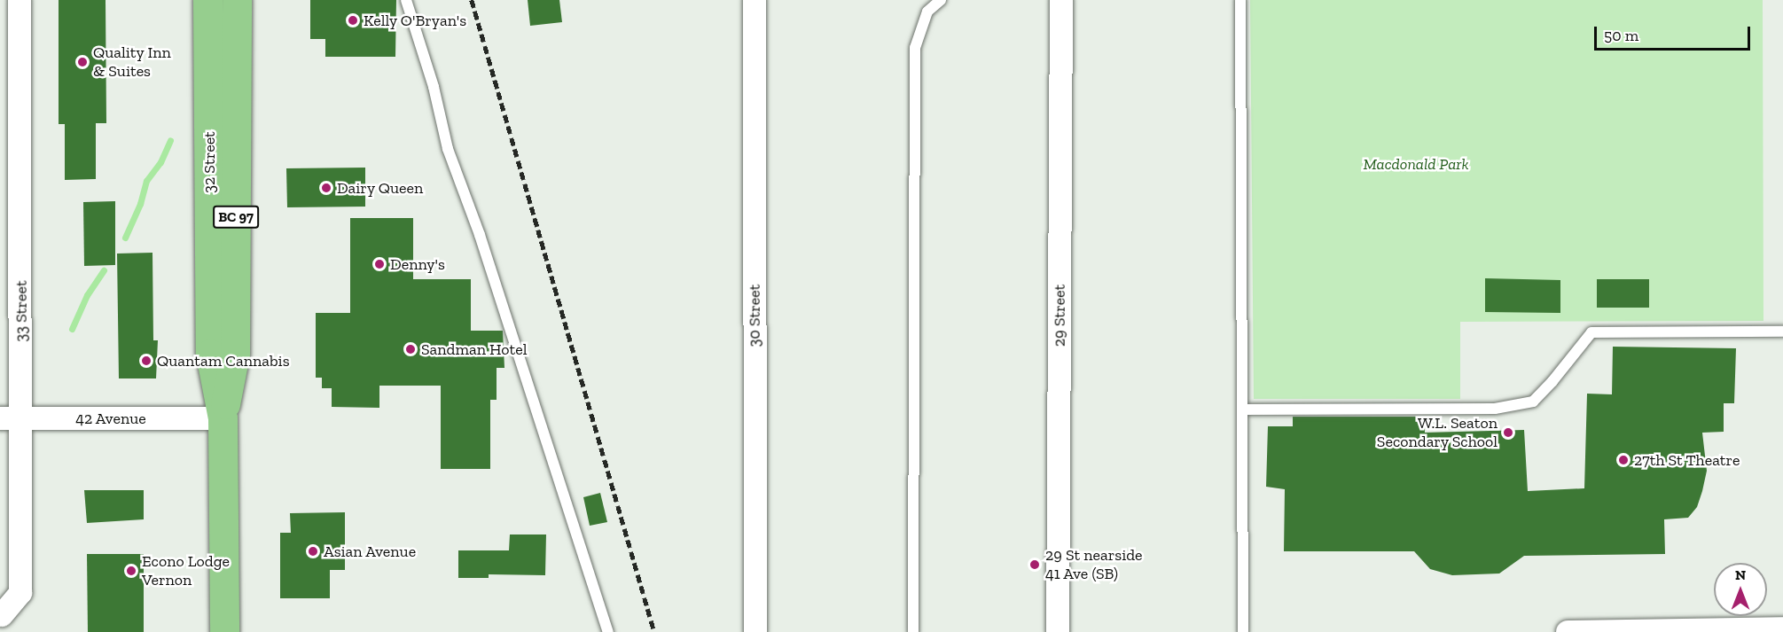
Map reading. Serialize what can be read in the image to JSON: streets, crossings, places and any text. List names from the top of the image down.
{
  "streets": {
    "highway": ["32 Street", "BC 97"],
    "street": [
      "33 Street",
      "30 Street",
      "29 Street",
      "42 Avenue"
    ]
  },
  "crossings": [
    ["32 Street", "42 Avenue"],
    ["33 Street", "42 Avenue"]
  ],
  "parks": ["Macdonald Park"],
  "places": [
    "Kelly O'Bryan's",
    "Quality Inn & Suites",
    "Dairy Queen",
    "Denny's",
    "Sandman Hotel",
    "Quantam Cannabis",
    "W.L. Seaton Secondary School",
    "27th St Theatre",
    "Asian Avenue",
    "29 St nearside 41 Ave (SB)",
    "Econo Lodge Vernon"
  ],
  "scale_bar": "50 m",
  "north": "top"
}
